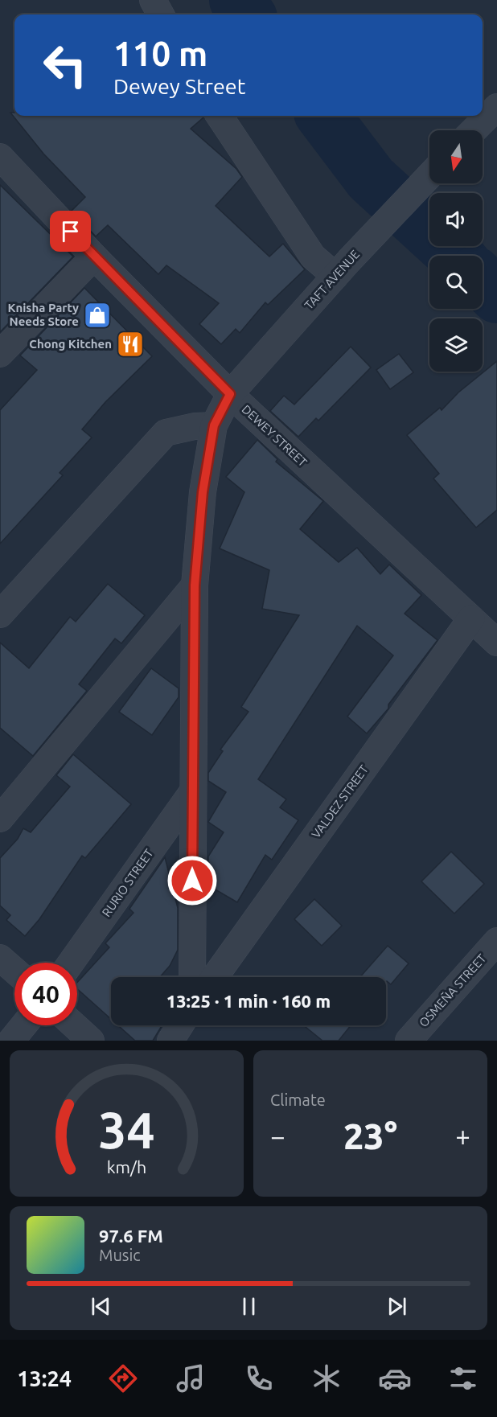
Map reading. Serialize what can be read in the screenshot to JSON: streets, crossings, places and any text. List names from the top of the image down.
{
  "streets": {
    "street": [
      "TAFT AVENUE",
      "DEWEY STREET",
      "VALDEZ STREET",
      "RURIO STREET",
      "OSMEÑA STREET"
    ]
  },
  "crossings": [
    ["TAFT AVENUE", "DEWEY STREET"],
    ["TAFT AVENUE", "RURIO STREET"],
    ["DEWEY STREET", "VALDEZ STREET"]
  ],
  "places": {
    "shop": ["Knisha Party Needs Store"],
    "restaurant": ["Chong Kitchen"]
  },
  "north": "bottom",
  "page": {
    "turn": ["110 m", "Dewey Street"],
    "limit": "40",
    "trip": "13:25 · 1 min · 160 m",
    "tile": "Climate",
    "heat": ["−", "23°", "+"],
    "song": ["97.6 FM", "Music"],
    "tabs": "13:24",
    "gauge": ["34", "km/h"]
  }
}
